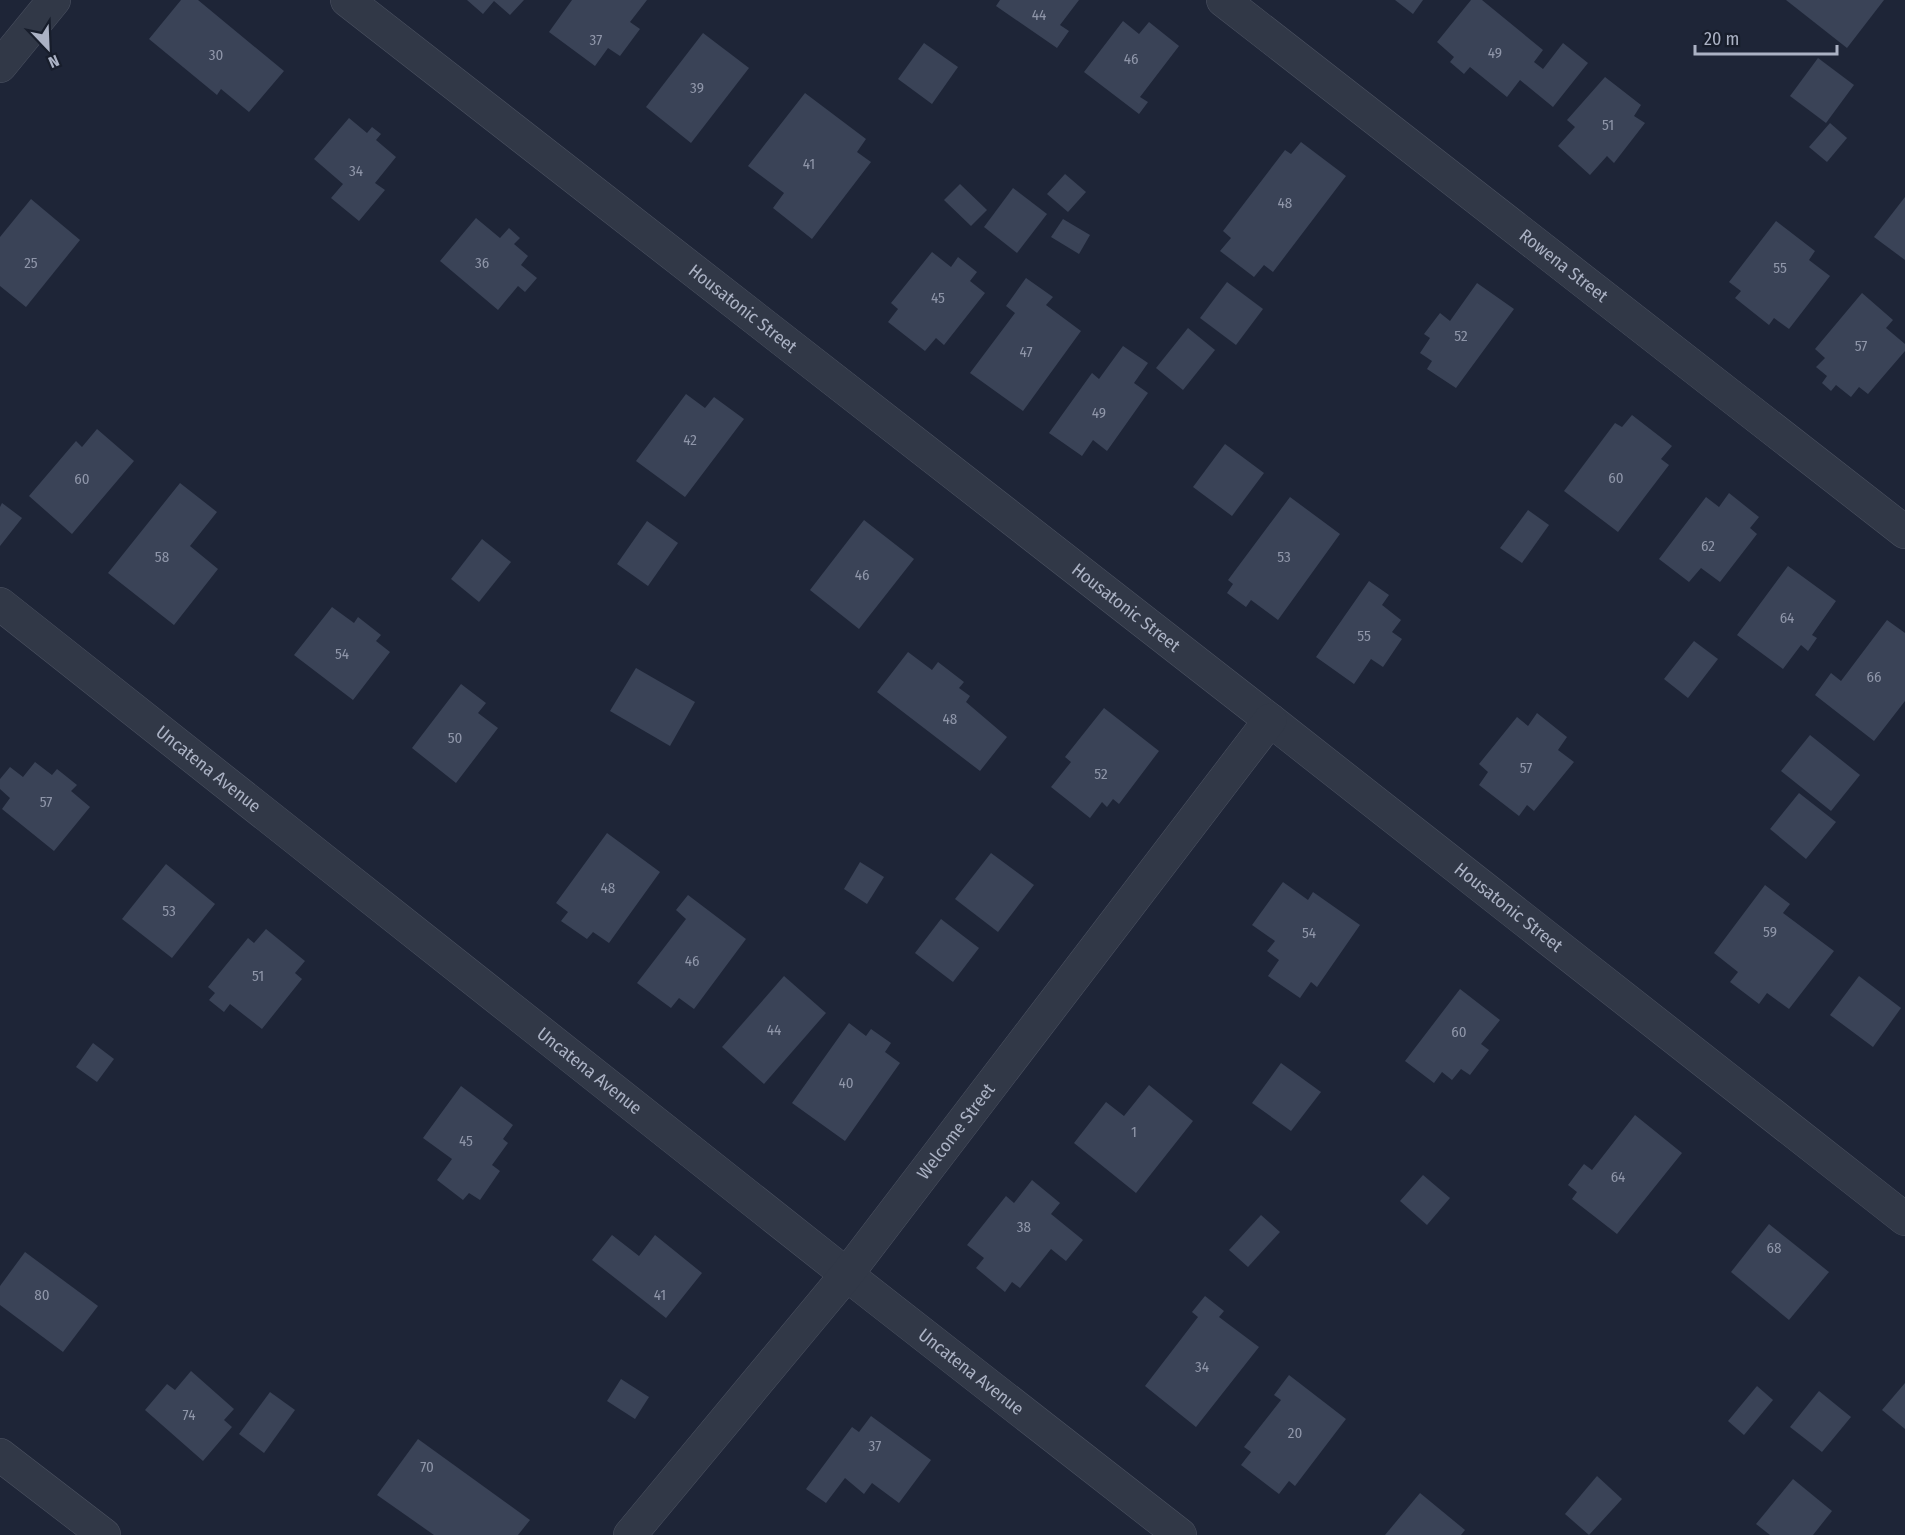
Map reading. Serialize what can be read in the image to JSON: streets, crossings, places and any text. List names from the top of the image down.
{
  "streets": {
    "street": [
      "Rowena Street",
      "Housatonic Street",
      "Uncatena Avenue",
      "Welcome Street"
    ]
  },
  "crossings": [
    ["Housatonic Street", "Welcome Street"],
    ["Uncatena Avenue", "Welcome Street"]
  ],
  "house_numbers": [
    "44",
    "37",
    "49",
    "30",
    "46",
    "39",
    "51",
    "41",
    "34",
    "48",
    "25",
    "36",
    "55",
    "45",
    "52",
    "57",
    "47",
    "49",
    "42",
    "60",
    "60",
    "62",
    "58",
    "53",
    "46",
    "64",
    "55",
    "54",
    "66",
    "48",
    "50",
    "57",
    "52",
    "57",
    "48",
    "53",
    "59",
    "54",
    "46",
    "51",
    "44",
    "60",
    "40",
    "1",
    "45",
    "64",
    "38",
    "68",
    "80",
    "41",
    "34",
    "74",
    "20",
    "37",
    "70"
  ],
  "scale_bar": "20 m",
  "north": "bottom right"
}
